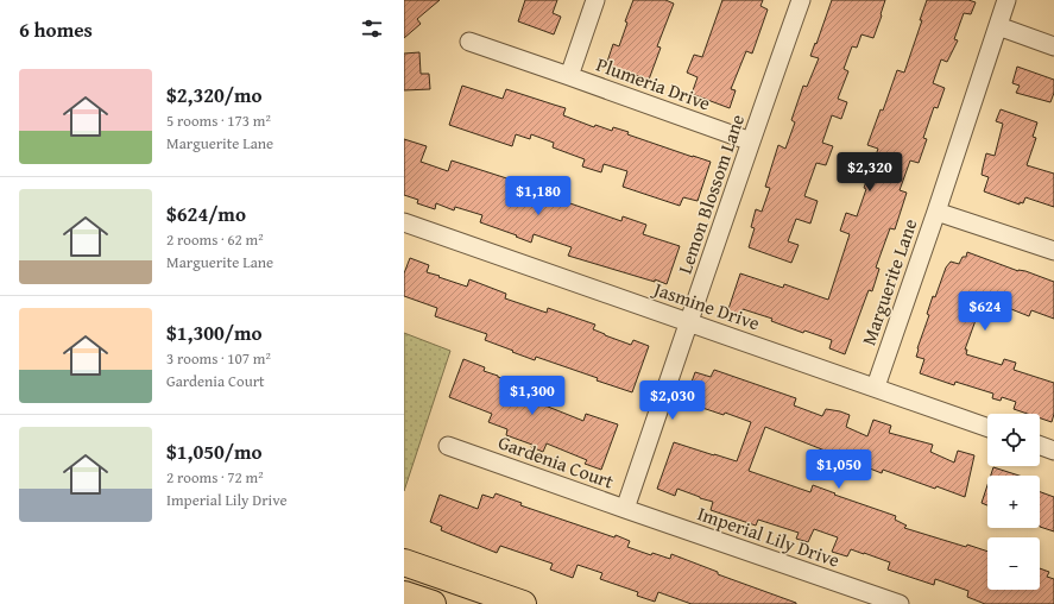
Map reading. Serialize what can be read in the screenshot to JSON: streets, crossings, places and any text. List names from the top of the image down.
{
  "streets": {
    "street": [
      "Plumeria Drive",
      "Lemon Blossom Lane",
      "Marguerite Lane",
      "Jasmine Drive",
      "Gardenia Court",
      "Imperial Lily Drive"
    ]
  },
  "crossings": [
    ["Plumeria Drive", "Lemon Blossom Lane"],
    ["Lemon Blossom Lane", "Jasmine Drive"],
    ["Lemon Blossom Lane", "Gardenia Court"],
    ["Lemon Blossom Lane", "Imperial Lily Drive"],
    ["Marguerite Lane", "Jasmine Drive"],
    ["Gardenia Court", "Imperial Lily Drive"]
  ],
  "page": {
    "heading": "6 homes",
    "list": [
      {
        "name": "$2,320/mo",
        "note": "5 rooms · 173 m² · Marguerite Lane"
      },
      {
        "name": "$624/mo",
        "note": "2 rooms · 62 m² · Marguerite Lane"
      },
      {
        "name": "$1,300/mo",
        "note": "3 rooms · 107 m² · Gardenia Court"
      },
      {
        "name": "$1,050/mo",
        "note": "2 rooms · 72 m² · Imperial Lily Drive"
      }
    ],
    "price": [
      "$2,320",
      "$1,180",
      "$624",
      "$1,300",
      "$2,030",
      "$1,050"
    ],
    "map_buttons": ["+", "−"]
  }
}
